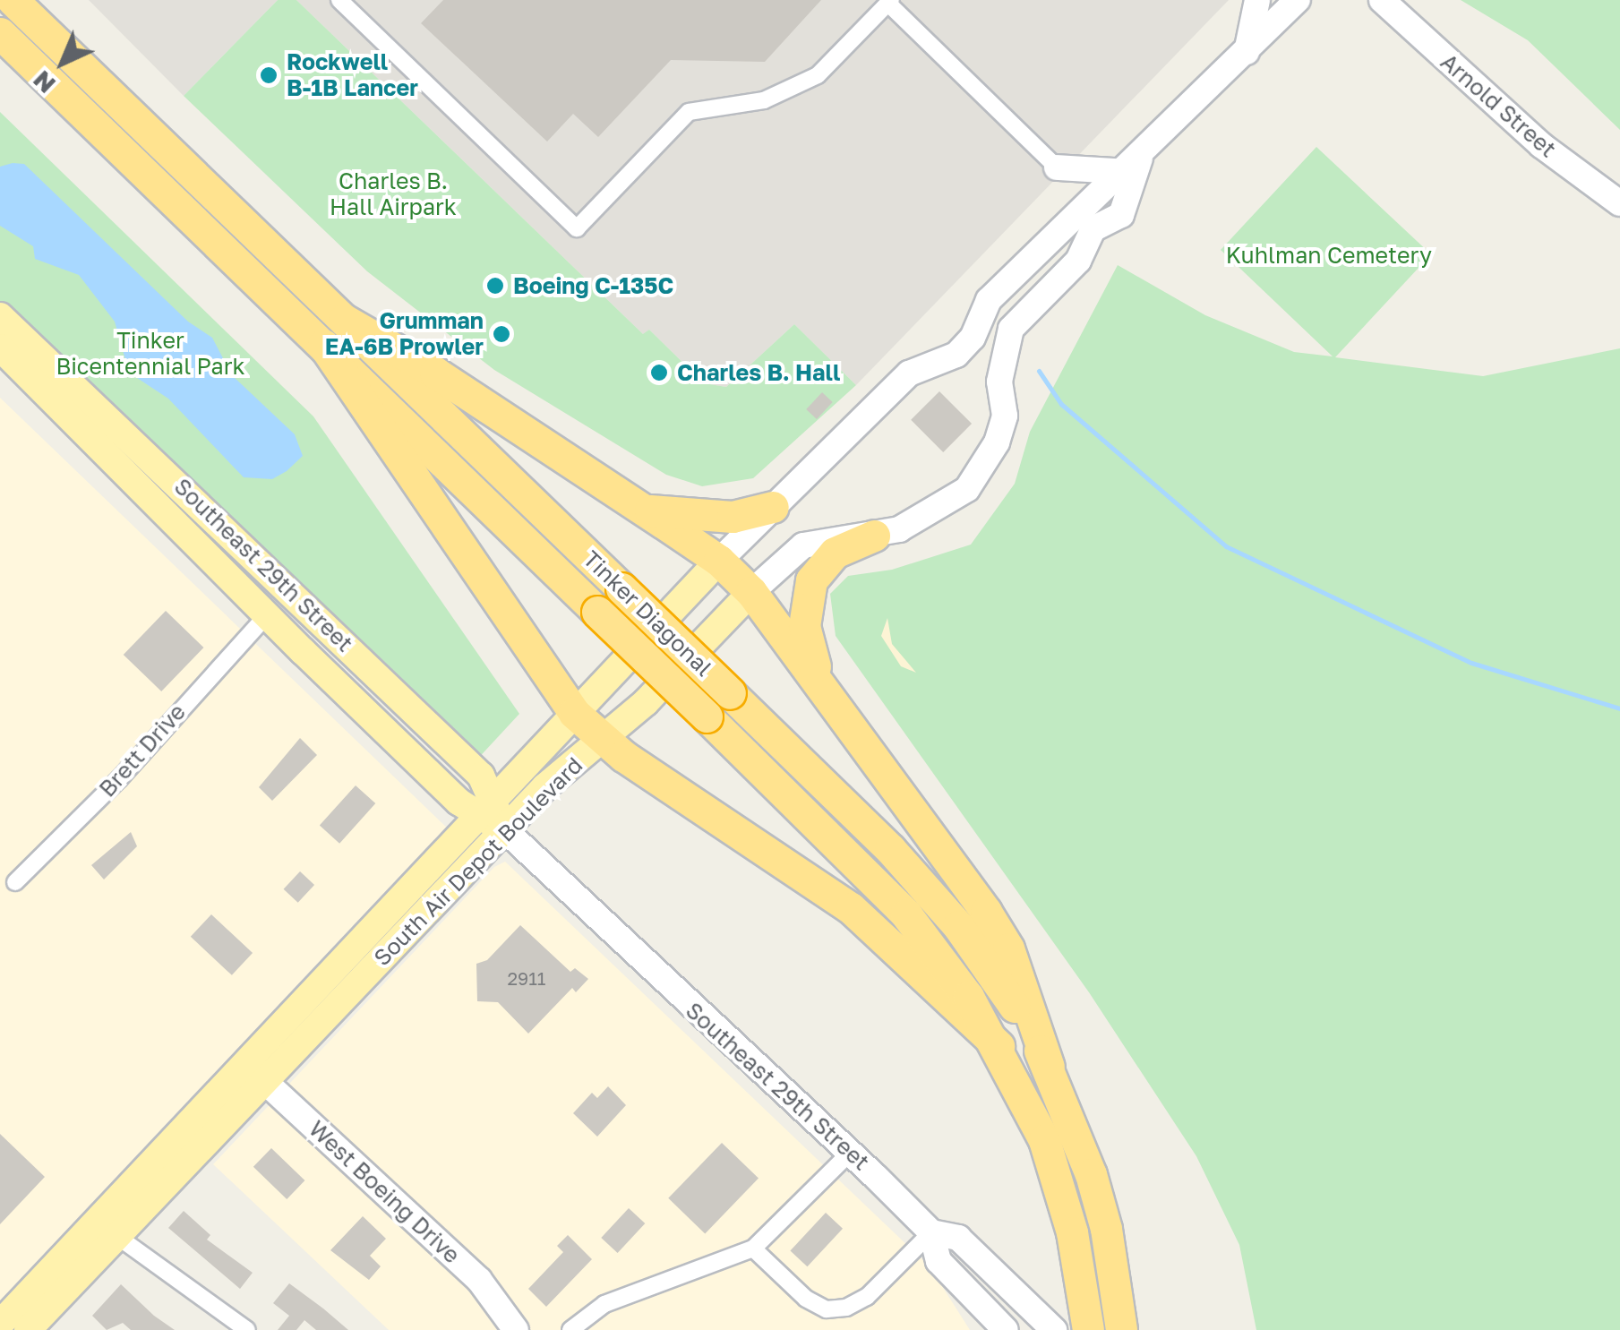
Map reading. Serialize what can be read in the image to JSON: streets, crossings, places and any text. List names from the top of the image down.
{
  "streets": {
    "highway": ["Tinker Diagonal"],
    "main road": [
      "Arnold Street",
      "Southeast 29th Street",
      "South Air Depot Boulevard",
      "West Boeing Drive"
    ],
    "street": ["Brett Drive"]
  },
  "crossings": [
    ["Southeast 29th Street", "Brett Drive"],
    ["Southeast 29th Street", "South Air Depot Boulevard"],
    ["South Air Depot Boulevard", "West Boeing Drive"]
  ],
  "parks": ["Charles B. Hall Airpark", "Kuhlman Cemetery", "Tinker Bicentennial Park"],
  "places": [
    "Rockwell B-1B Lancer",
    "Boeing C-135C",
    "Grumman EA-6B Prowler",
    "Charles B. Hall"
  ],
  "house_numbers": ["2911"],
  "north": "bottom left"
}
